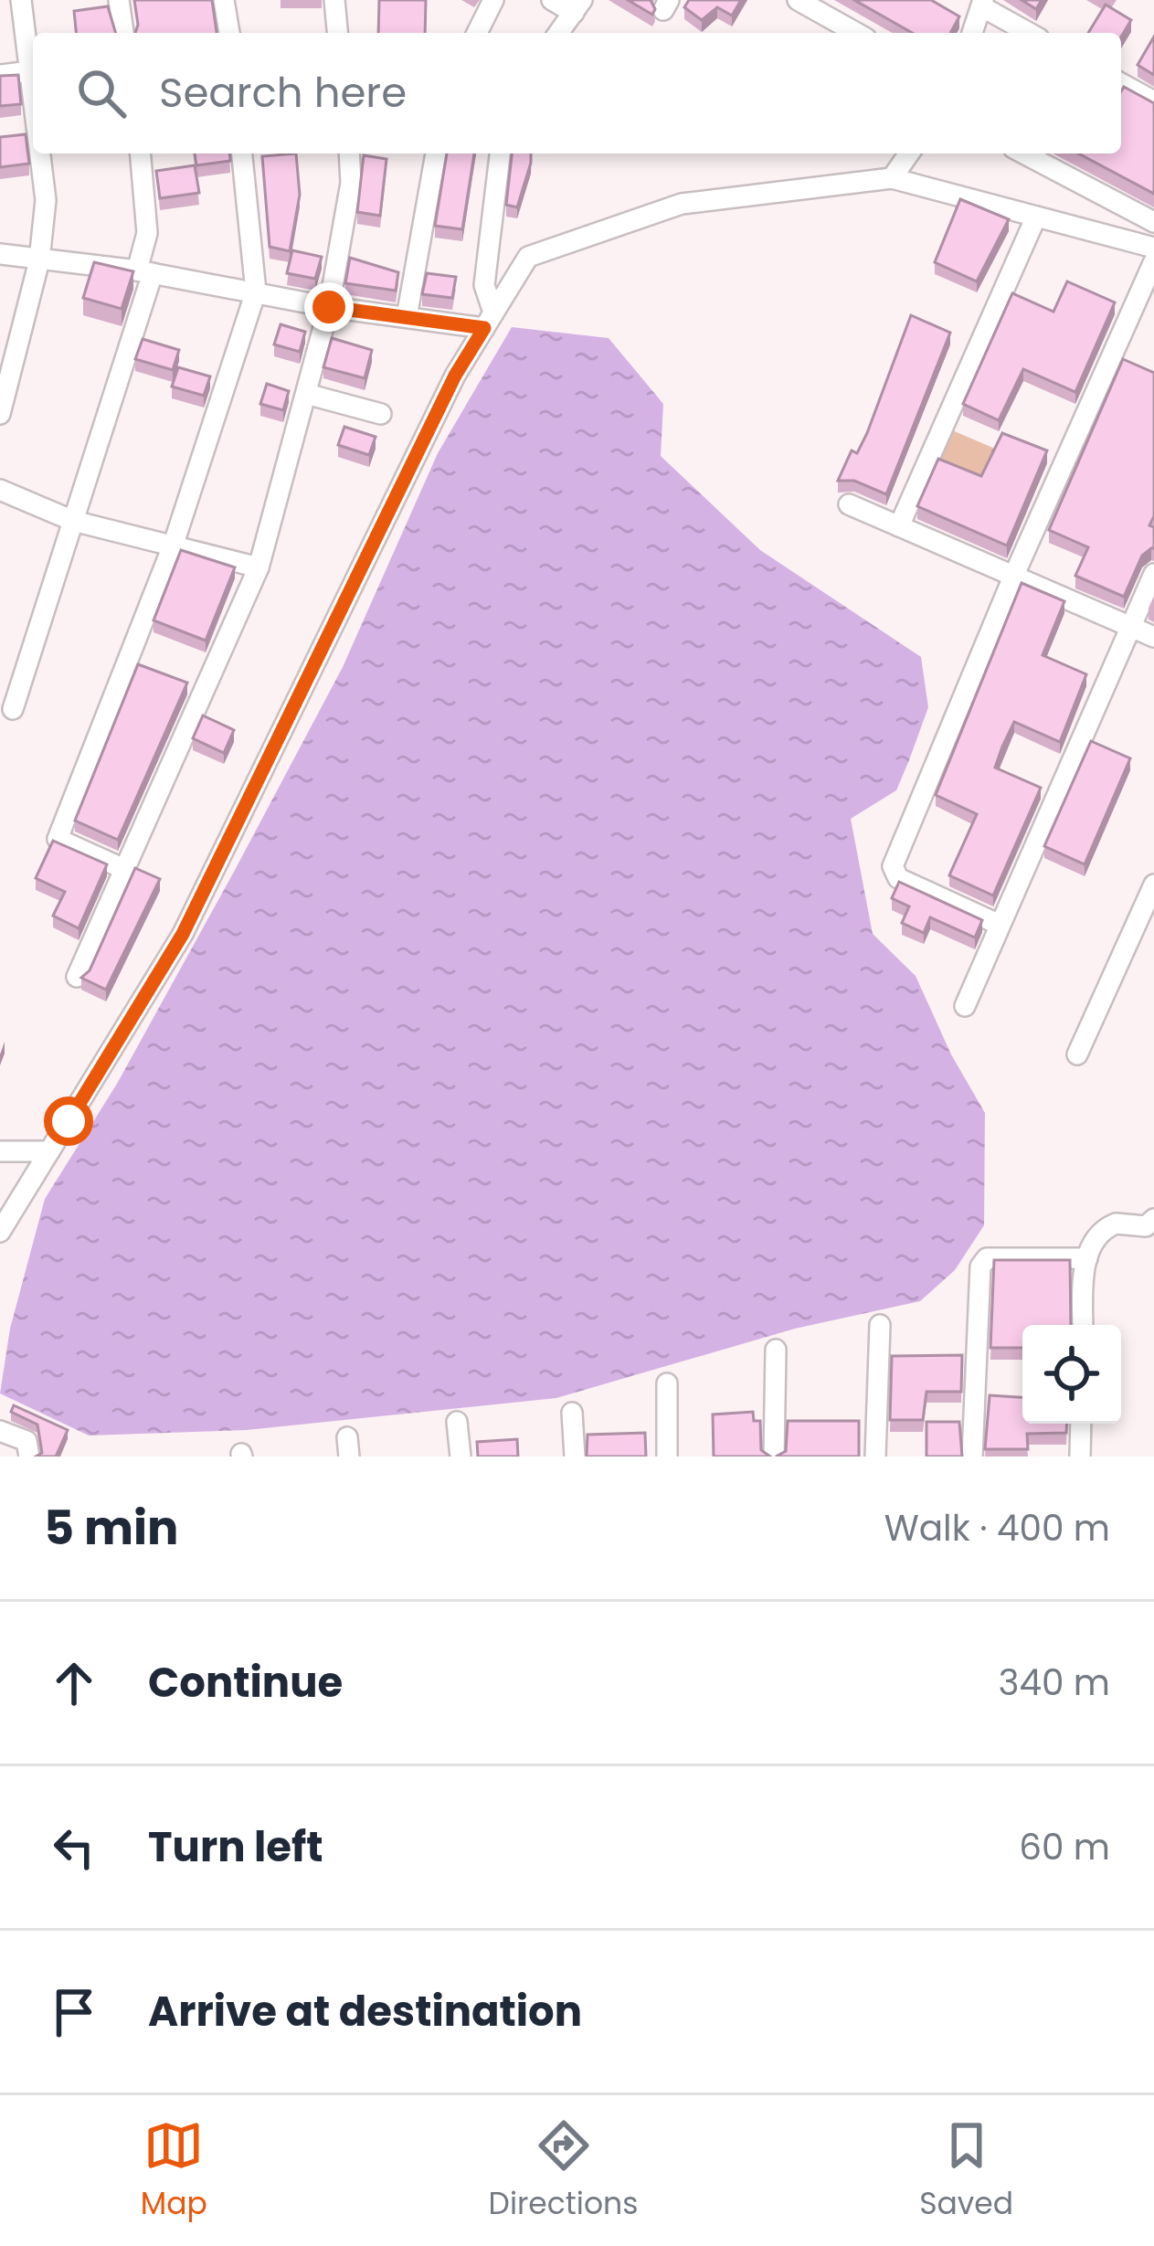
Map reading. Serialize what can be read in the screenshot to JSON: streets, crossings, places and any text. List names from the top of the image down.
{
  "page": {
    "search": "Search here",
    "heading": ["5 min", "Walk · 400 m"],
    "list": [
      ["Continue", "340 m"],
      ["Turn left", "60 m"],
      "Arrive at destination"
    ],
    "nav": ["Map", "Directions", "Saved"]
  }
}
